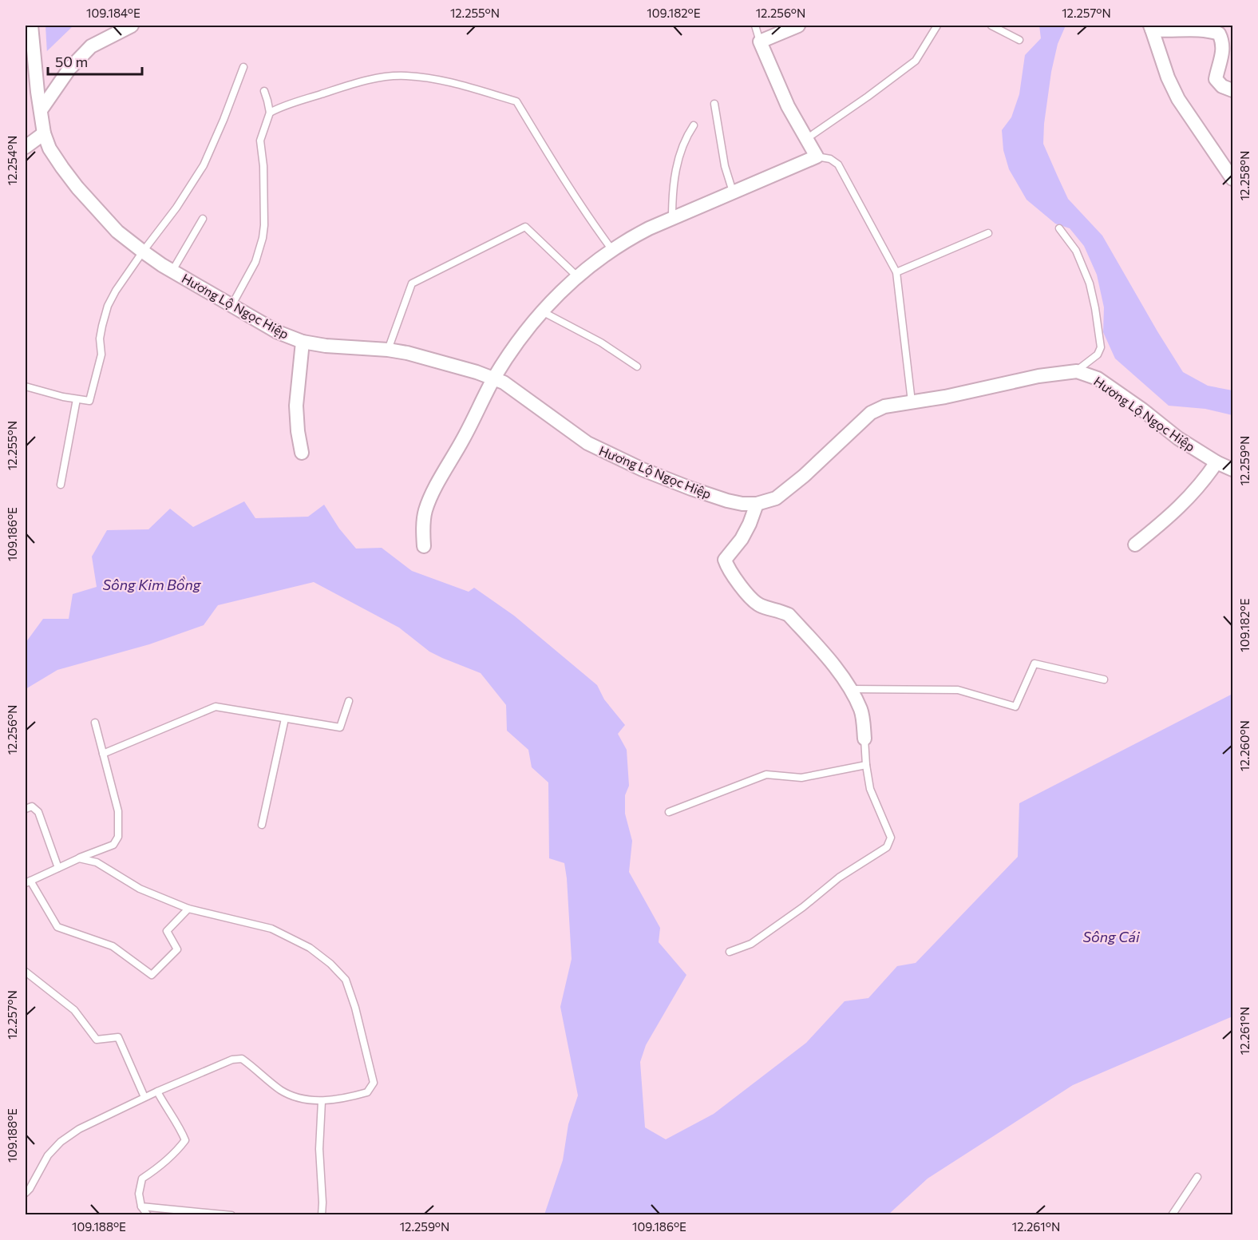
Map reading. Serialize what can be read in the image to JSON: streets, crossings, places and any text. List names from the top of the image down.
{
  "streets": {
    "street": ["Hương Lộ Ngọc Hiệp"]
  },
  "water": ["Sông Kim Bồng", "Sông Cái"],
  "scale_bar": "50 m",
  "coordinates": [
    "109.184°E",
    "12.255°N",
    "109.182°E",
    "12.256°N",
    "12.257°N",
    "12.254°N",
    "12.258°N",
    "12.259°N",
    "109.186°E",
    "12.260°N",
    "12.261°N",
    "109.188°E"
  ]
}
